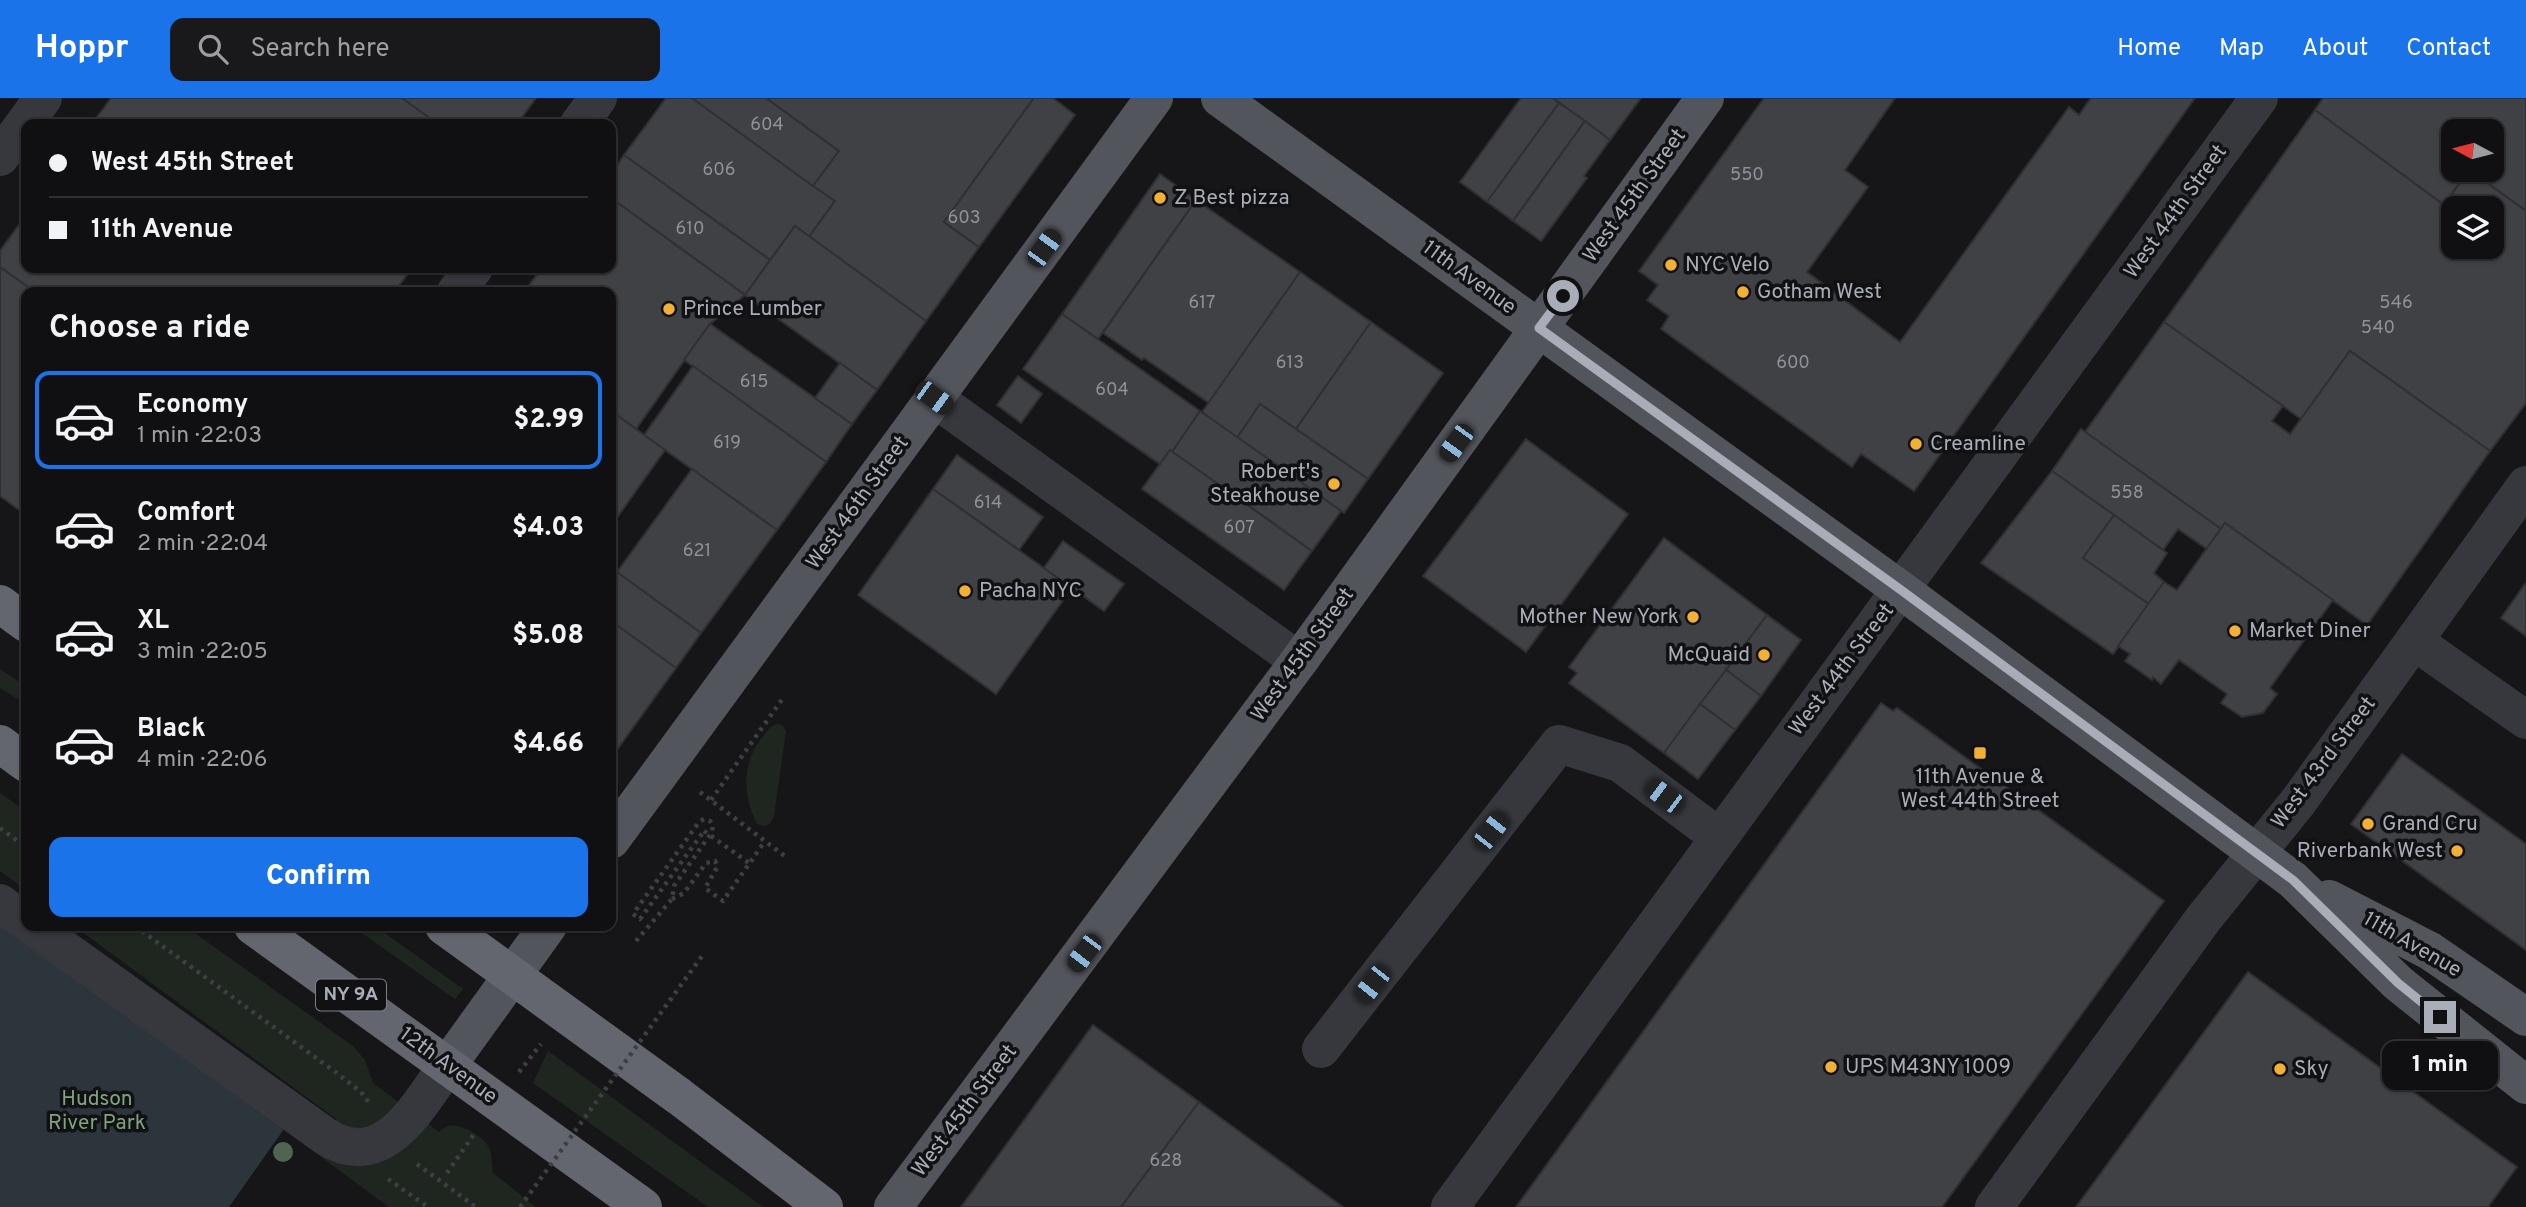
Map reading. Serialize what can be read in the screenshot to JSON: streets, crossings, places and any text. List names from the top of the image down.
{
  "streets": {
    "highway": ["NY 9A", "12th Avenue"],
    "main road": ["West 45th Street", "11th Avenue", "West 46th Street"],
    "street": ["West 44th Street", "West 43rd Street"]
  },
  "crossings": [
    ["West 45th Street", "11th Avenue"],
    ["West 44th Street", "11th Avenue"],
    ["11th Avenue", "West 43rd Street"]
  ],
  "parks": ["Hudson River Park"],
  "places": {
    "other": [
      "Z Best pizza",
      "NYC Velo",
      "Gotham West",
      "Prince Lumber",
      "Creamline",
      "Robert's Steakhouse",
      "Pacha NYC",
      "Mother New York",
      "Market Diner",
      "McQuaid",
      "Grand Cru",
      "Riverbank West",
      "UPS M43NY 1009",
      "Sky"
    ],
    "transit": ["11th Avenue & West 44th Street"]
  },
  "house_numbers": [
    "604",
    "606",
    "550",
    "603",
    "610",
    "617",
    "546",
    "540",
    "613",
    "600",
    "615",
    "604",
    "619",
    "558",
    "614",
    "607",
    "621",
    "628"
  ],
  "north": "left",
  "page": {
    "header": "Hoppr",
    "search": "Search here",
    "nav": [
      "Home",
      "Map",
      "About",
      "Contact"
    ],
    "banner": ["West 45th Street", "11th Avenue"],
    "heading": "Choose a ride",
    "list": [
      {
        "name": "Economy",
        "note": "1 min · 22:03",
        "value": "$2.99"
      },
      {
        "name": "Comfort",
        "note": "2 min · 22:04",
        "value": "$4.03"
      },
      {
        "name": "XL",
        "note": "3 min · 22:05",
        "value": "$5.08"
      },
      {
        "name": "Black",
        "note": "4 min · 22:06",
        "value": "$4.66"
      }
    ],
    "buttons": "Confirm",
    "bubble": "1 min"
  }
}
